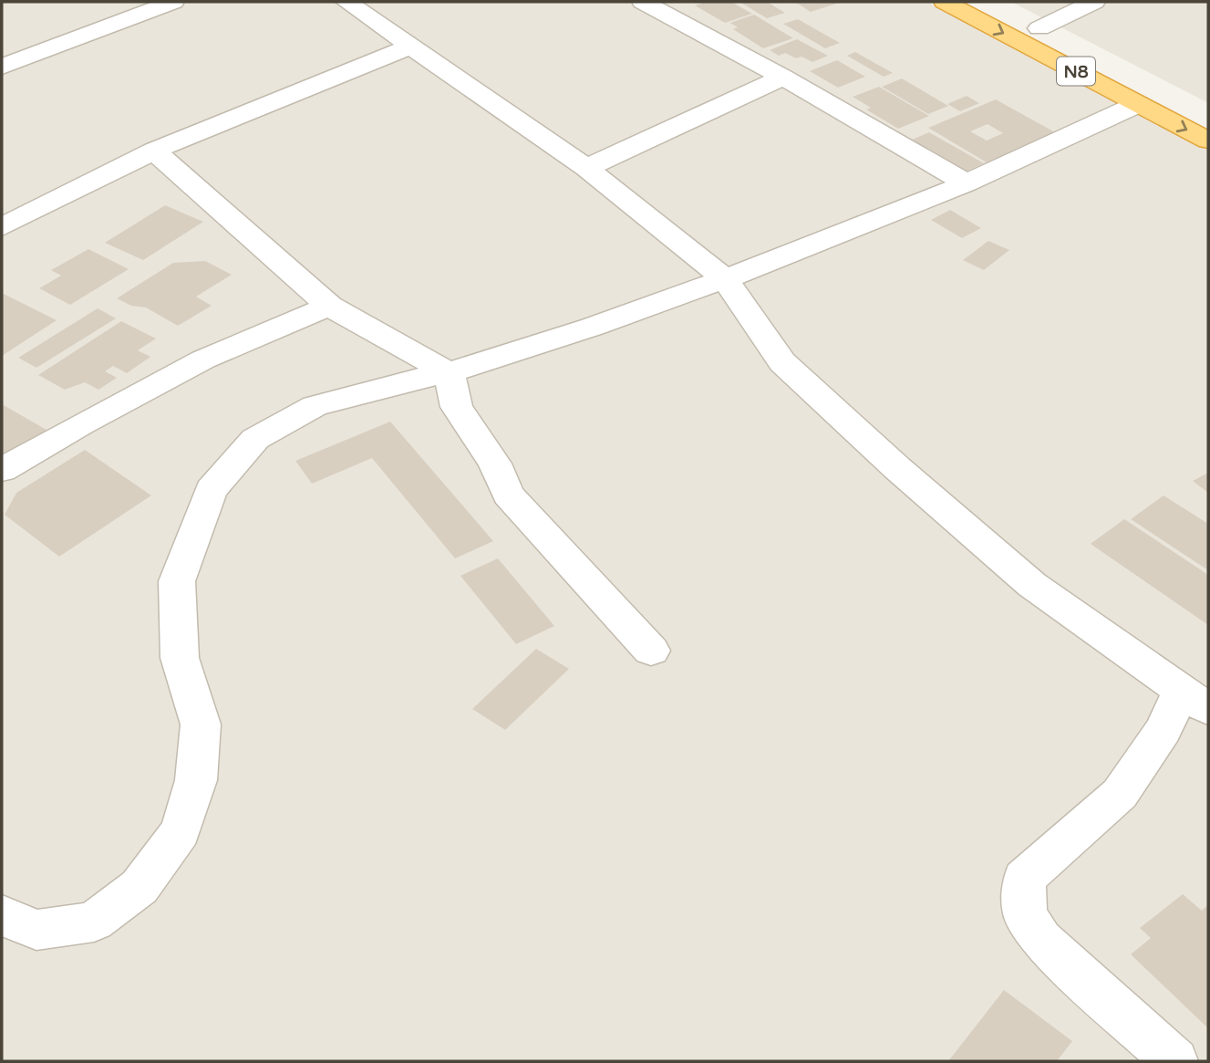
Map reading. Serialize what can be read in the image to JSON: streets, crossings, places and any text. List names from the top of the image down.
{
  "streets": {
    "highway": ["N8"]
  }
}
